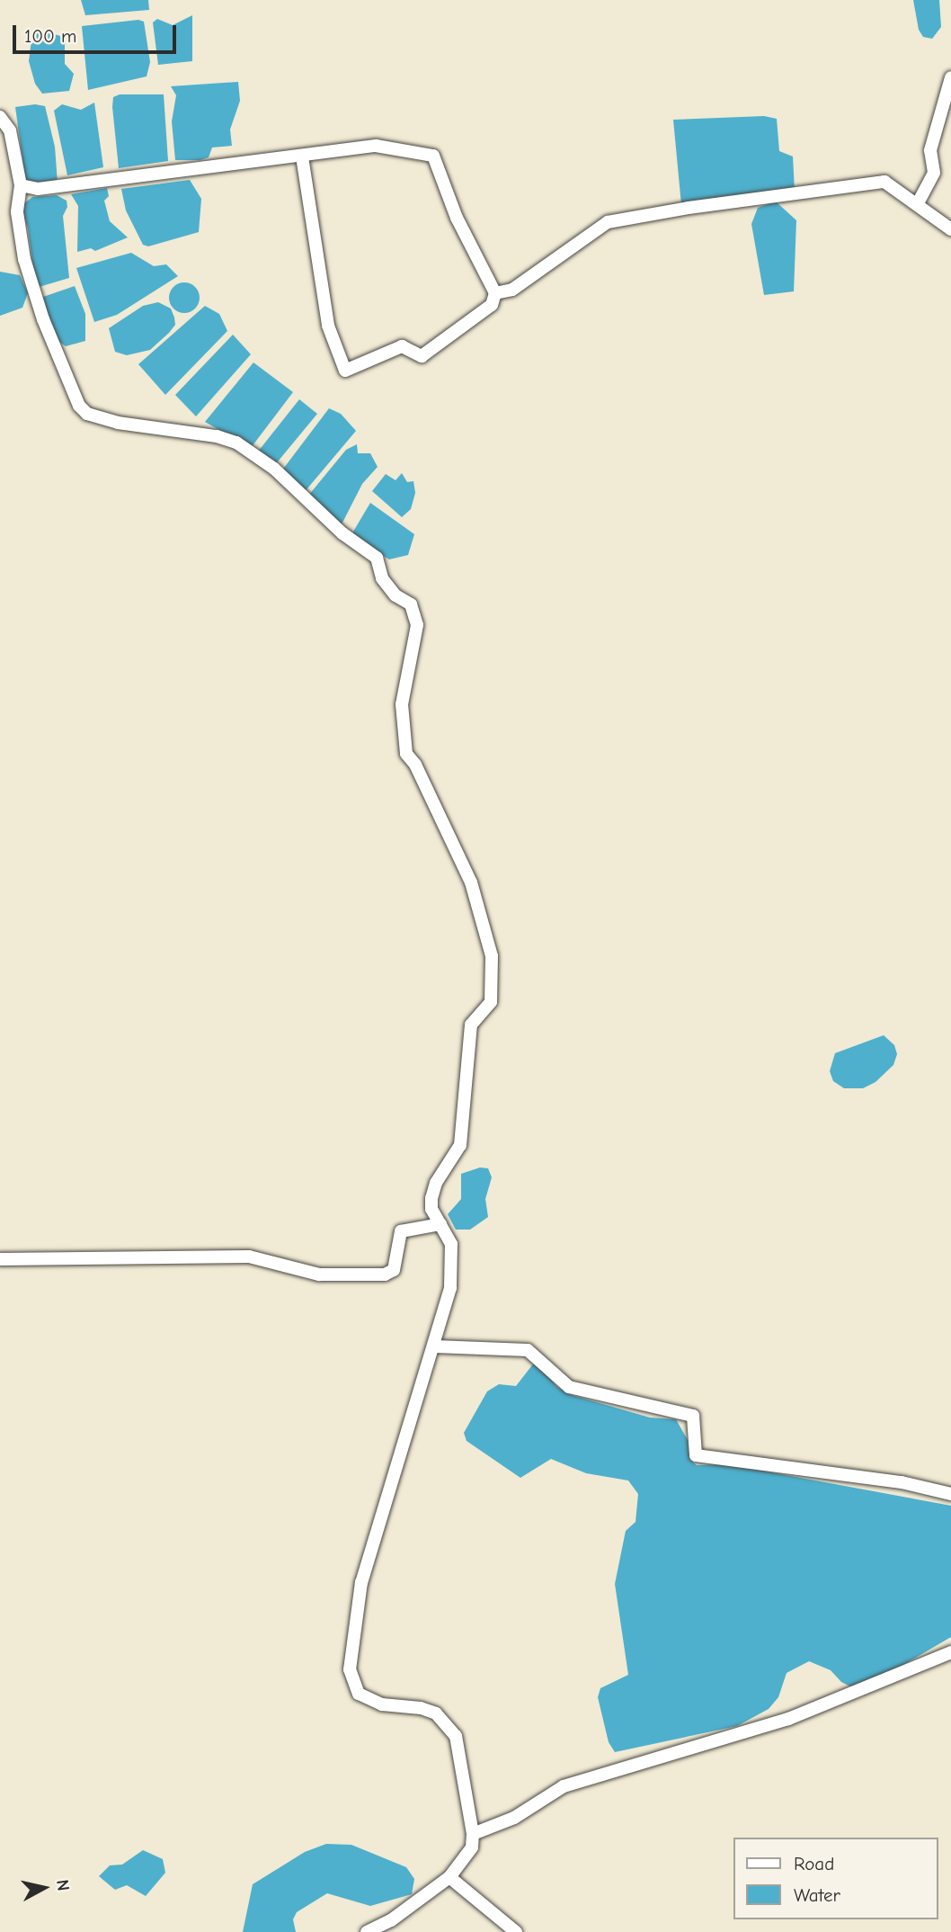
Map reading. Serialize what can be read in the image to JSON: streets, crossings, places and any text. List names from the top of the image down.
{
  "legend": ["Road", "Water"],
  "scale_bar": "100 m",
  "north": "right"
}
